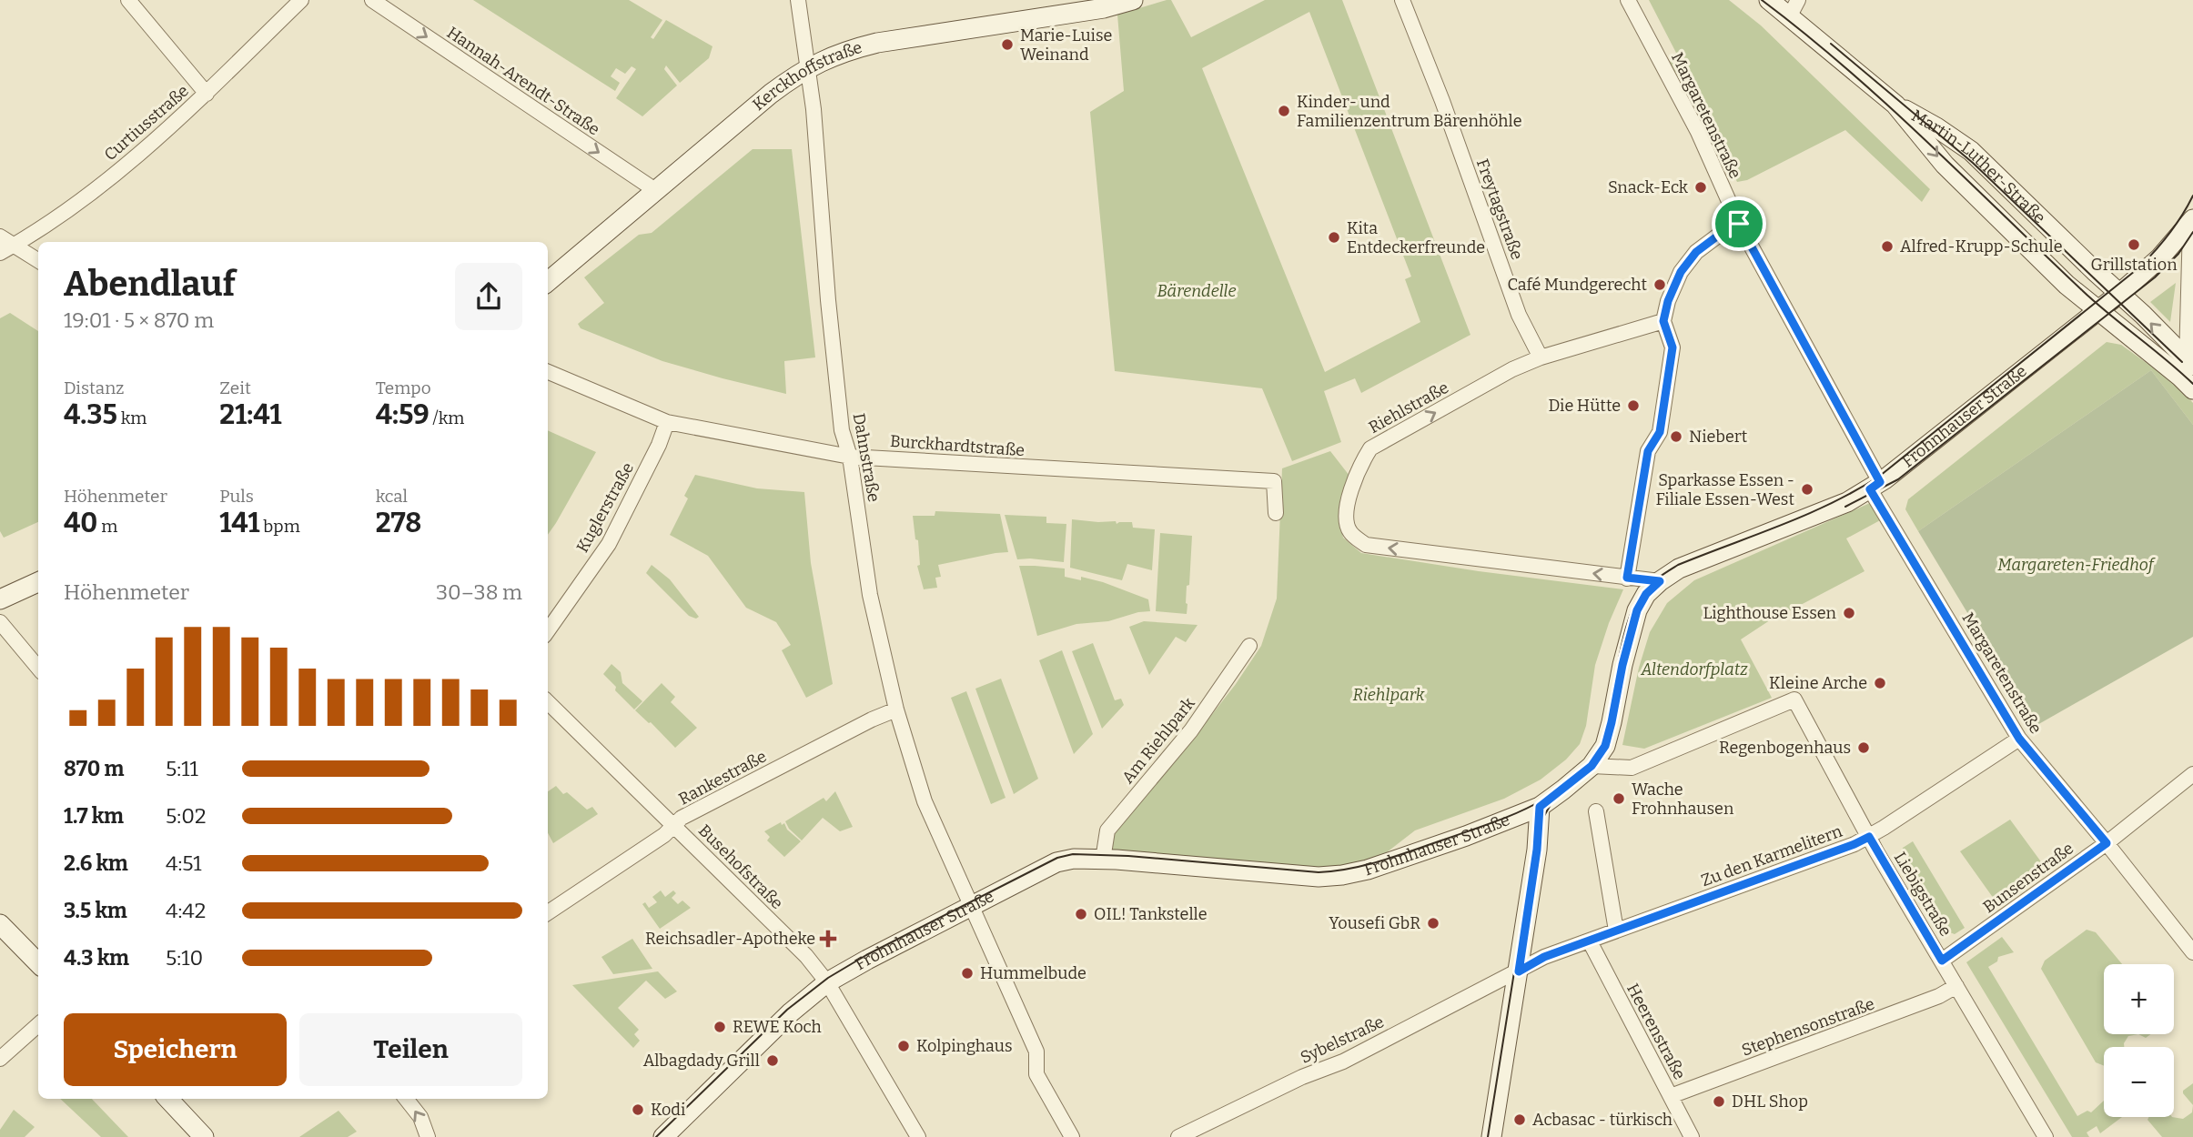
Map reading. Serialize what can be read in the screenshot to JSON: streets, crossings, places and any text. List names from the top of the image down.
{
  "streets": {
    "main road": ["Kerckhoffstraße", "Martin-Luther-Straße", "Frohnhauser Straße"],
    "street": [
      "Hannah-Arendt-Straße",
      "Margaretenstraße",
      "Curtiusstraße",
      "Freytagstraße",
      "Riehlstraße",
      "Burckhardtstraße",
      "Dahnstraße",
      "Kuglerstraße",
      "Am Riehlpark",
      "Rankestraße",
      "Zu den Karmelitern",
      "Busehofstraße",
      "Bunsenstraße",
      "Liebigstraße",
      "Stephensonstraße",
      "Heerenstraße",
      "Sybelstraße"
    ]
  },
  "crossings": [
    ["Kerckhoffstraße", "Hannah-Arendt-Straße"],
    ["Kerckhoffstraße", "Dahnstraße"],
    ["Margaretenstraße", "Frohnhauser Straße"],
    ["Margaretenstraße", "Zu den Karmelitern"],
    ["Margaretenstraße", "Bunsenstraße"],
    ["Martin-Luther-Straße", "Frohnhauser Straße"],
    ["Freytagstraße", "Riehlstraße"],
    ["Riehlstraße", "Frohnhauser Straße"],
    ["Frohnhauser Straße", "Dahnstraße"],
    ["Frohnhauser Straße", "Am Riehlpark"],
    ["Frohnhauser Straße", "Busehofstraße"],
    ["Frohnhauser Straße", "Liebigstraße"],
    ["Burckhardtstraße", "Dahnstraße"],
    ["Burckhardtstraße", "Kuglerstraße"],
    ["Dahnstraße", "Rankestraße"],
    ["Rankestraße", "Busehofstraße"],
    ["Zu den Karmelitern", "Liebigstraße"],
    ["Zu den Karmelitern", "Heerenstraße"],
    ["Zu den Karmelitern", "Sybelstraße"],
    ["Bunsenstraße", "Liebigstraße"],
    ["Liebigstraße", "Stephensonstraße"],
    ["Stephensonstraße", "Heerenstraße"]
  ],
  "one_way": ["Hannah-Arendt-Straße"],
  "parks": [
    "Bärendelle",
    "Margareten-Friedhof",
    "Altendorfplatz",
    "Riehlpark"
  ],
  "places": {
    "other": [
      "Marie-Luise Weinand",
      "Kinder- und Familienzentrum Bärenhöhle",
      "Snack-Eck",
      "Kita Entdeckerfreunde",
      "Grillstation",
      "Alfred-Krupp-Schule",
      "Café Mundgerecht",
      "Die Hütte",
      "Niebert",
      "Sparkasse Essen - Filiale Essen-West",
      "Lighthouse Essen",
      "Kleine Arche",
      "Regenbogenhaus",
      "Wache Frohnhausen",
      "OIL! Tankstelle",
      "Yousefi GbR",
      "Hummelbude",
      "REWE Koch",
      "Kolpinghaus",
      "Albagdady Grill",
      "DHL Shop",
      "Kodi",
      "Acbasac - türkisch"
    ],
    "health": ["Reichsadler-Apotheke"]
  },
  "page": {
    "heading": ["Abendlauf", "19:01 · 5 × 870 m"],
    "stats": [
      ["Distanz", "4.35 km"],
      ["Zeit", "21:41"],
      ["Tempo", "4:59 /km"],
      ["Höhenmeter", "40 m"],
      ["Puls", "141 bpm"],
      ["kcal", "278"]
    ],
    "chart": ["Höhenmeter", "30–38 m"],
    "list": [
      {
        "name": "870 m",
        "note": "5:11"
      },
      {
        "name": "1.7 km",
        "note": "5:02"
      },
      {
        "name": "2.6 km",
        "note": "4:51"
      },
      {
        "name": "3.5 km",
        "note": "4:42"
      },
      {
        "name": "4.3 km",
        "note": "5:10"
      }
    ],
    "map_buttons": ["+", "−"],
    "buttons": ["Speichern", "Teilen"]
  }
}
